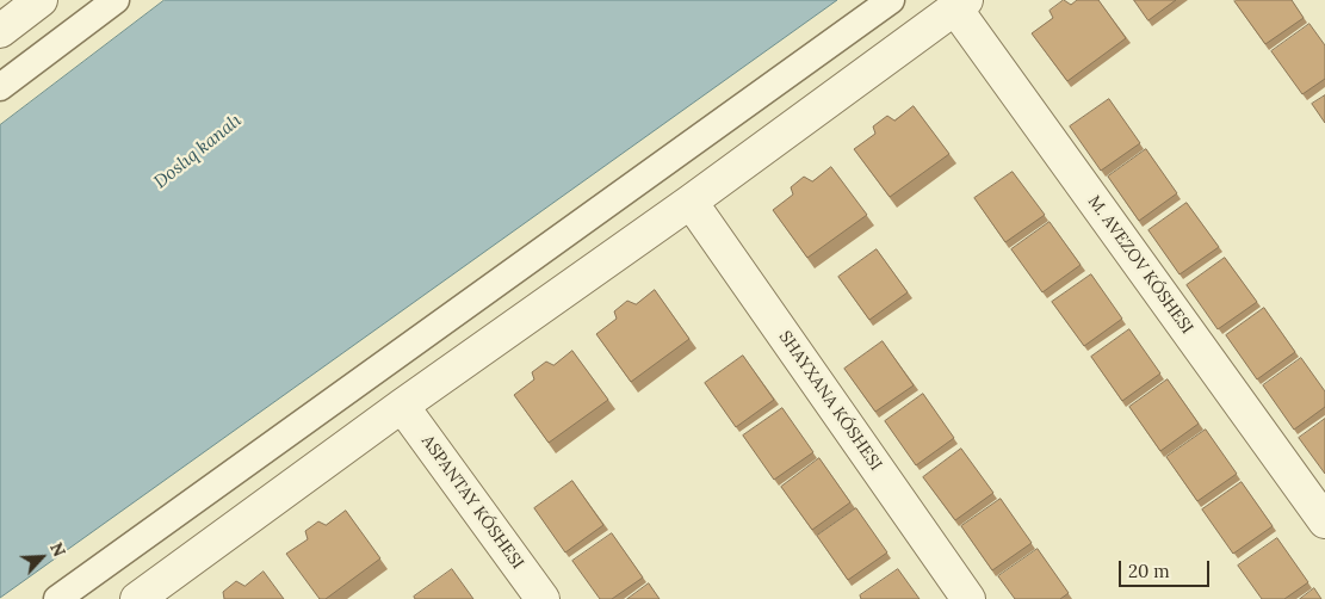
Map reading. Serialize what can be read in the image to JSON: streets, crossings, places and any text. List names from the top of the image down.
{
  "streets": {
    "street": ["M. AVEZOV KÓSHESI", "SHAYXANA KÓSHESI", "ASPANTAY KÓSHESI"]
  },
  "water": ["Doslıq kanalı"],
  "scale_bar": "20 m",
  "north": "top right"
}
